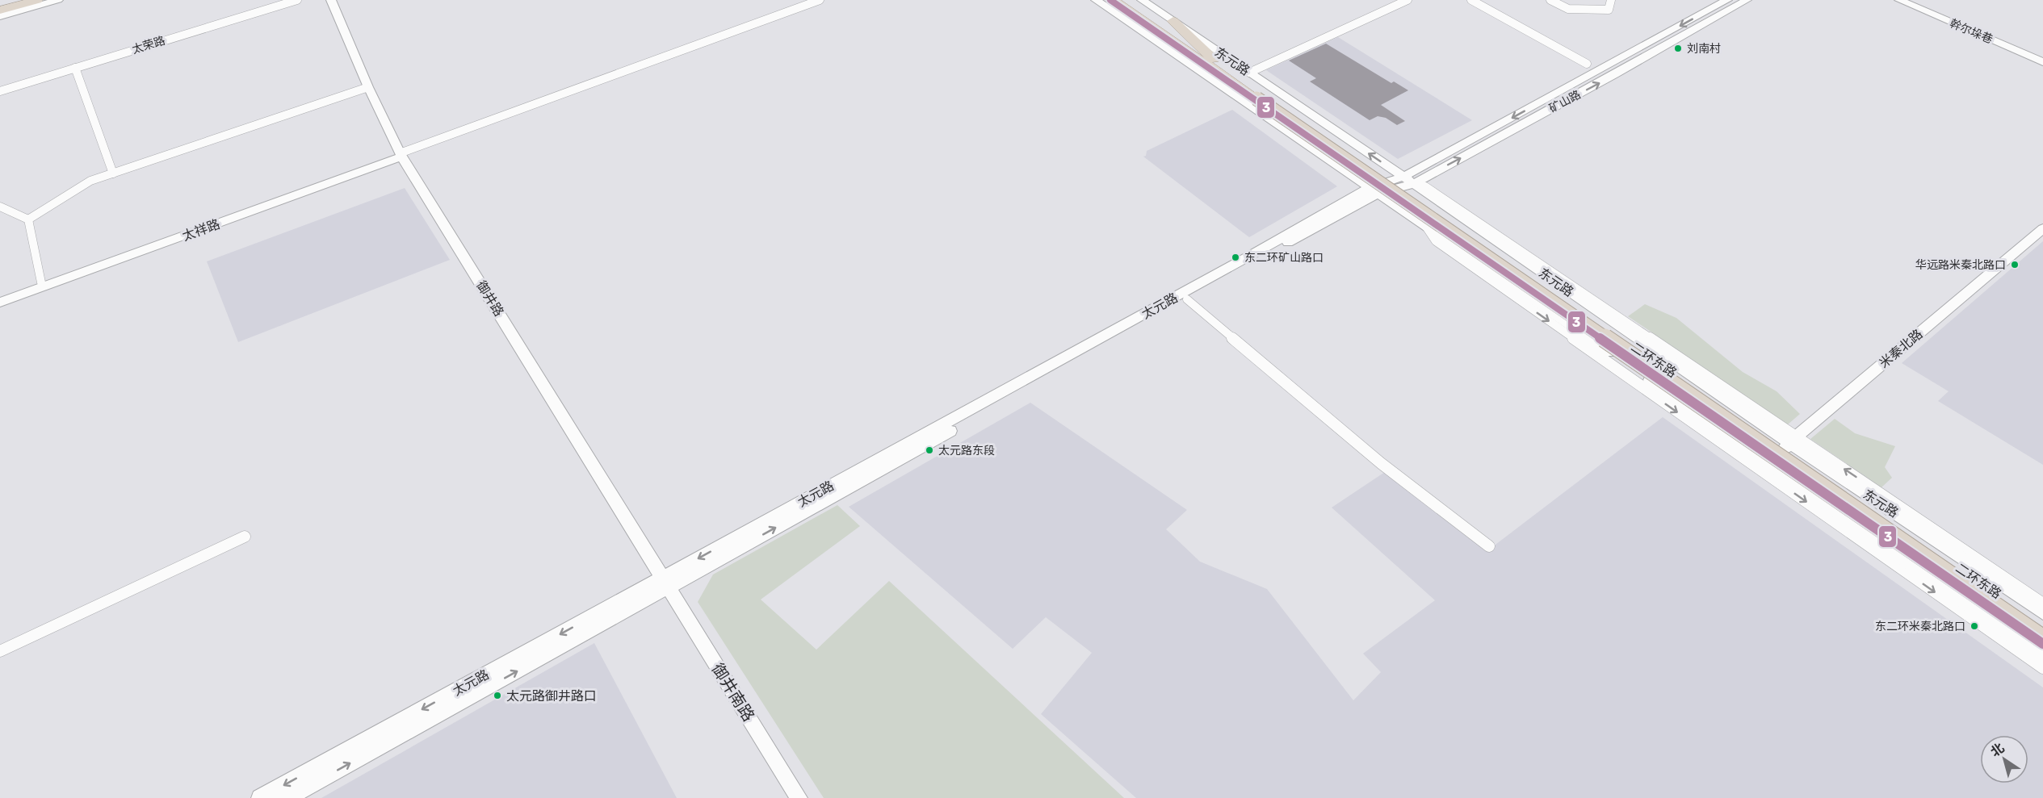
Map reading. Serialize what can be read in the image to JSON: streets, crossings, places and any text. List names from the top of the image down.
{
  "streets": {
    "highway": ["二环东路"],
    "main road": [
      "幹尔垛巷",
      "东元路",
      "矿山路",
      "太祥路",
      "御井路",
      "太元路",
      "米秦北路",
      "御井南路"
    ],
    "street": ["太荣路"]
  },
  "crossings": [
    ["东元路", "矿山路"],
    ["东元路", "太元路"],
    ["东元路", "米秦北路"],
    ["矿山路", "太元路"],
    ["太祥路", "御井路"],
    ["御井路", "太元路"],
    ["御井路", "御井南路"],
    ["太元路", "御井南路"]
  ],
  "places": [
    "刘南村",
    "东二环矿山路口",
    "华远路米秦北路口",
    "太元路东段",
    "东二环米秦北路口",
    "太元路御井路口"
  ],
  "lines": ["transit line 3"],
  "north": "top left"
}
